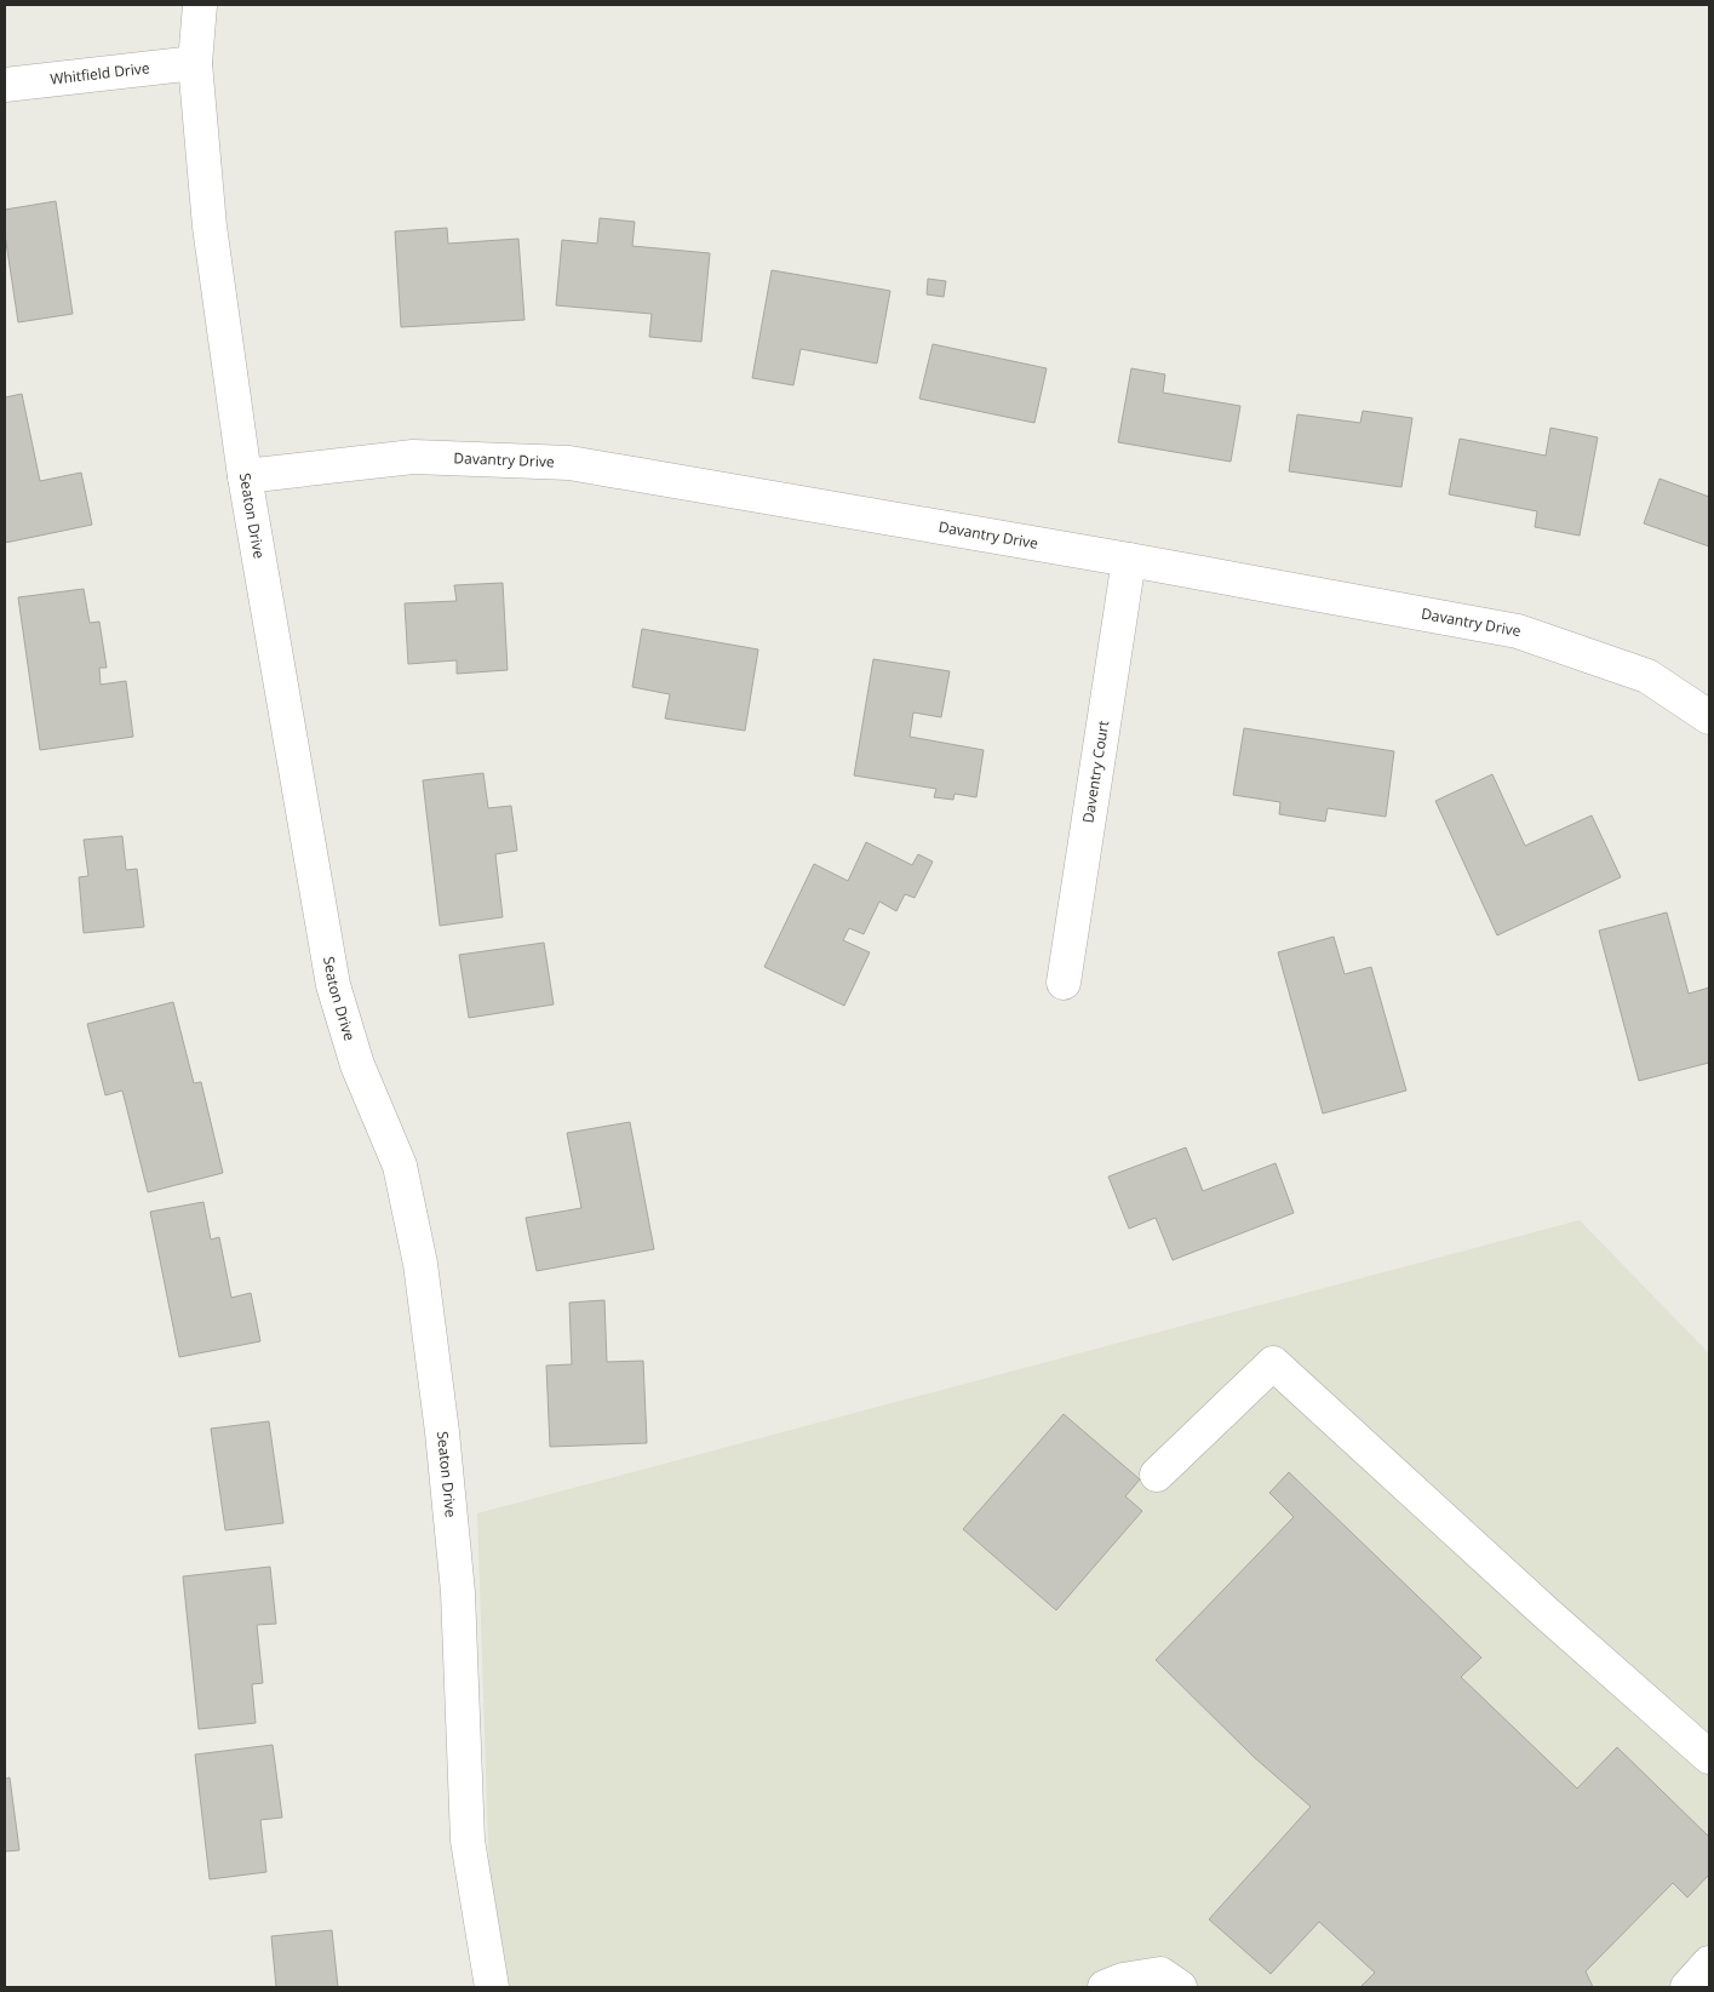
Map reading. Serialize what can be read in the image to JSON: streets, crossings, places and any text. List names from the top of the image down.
{
  "streets": {
    "street": [
      "Whitfield Drive",
      "Davantry Drive",
      "Seaton Drive",
      "Daventry Court"
    ]
  },
  "crossings": [
    ["Whitfield Drive", "Seaton Drive"],
    ["Davantry Drive", "Seaton Drive"],
    ["Davantry Drive", "Daventry Court"]
  ]
}
